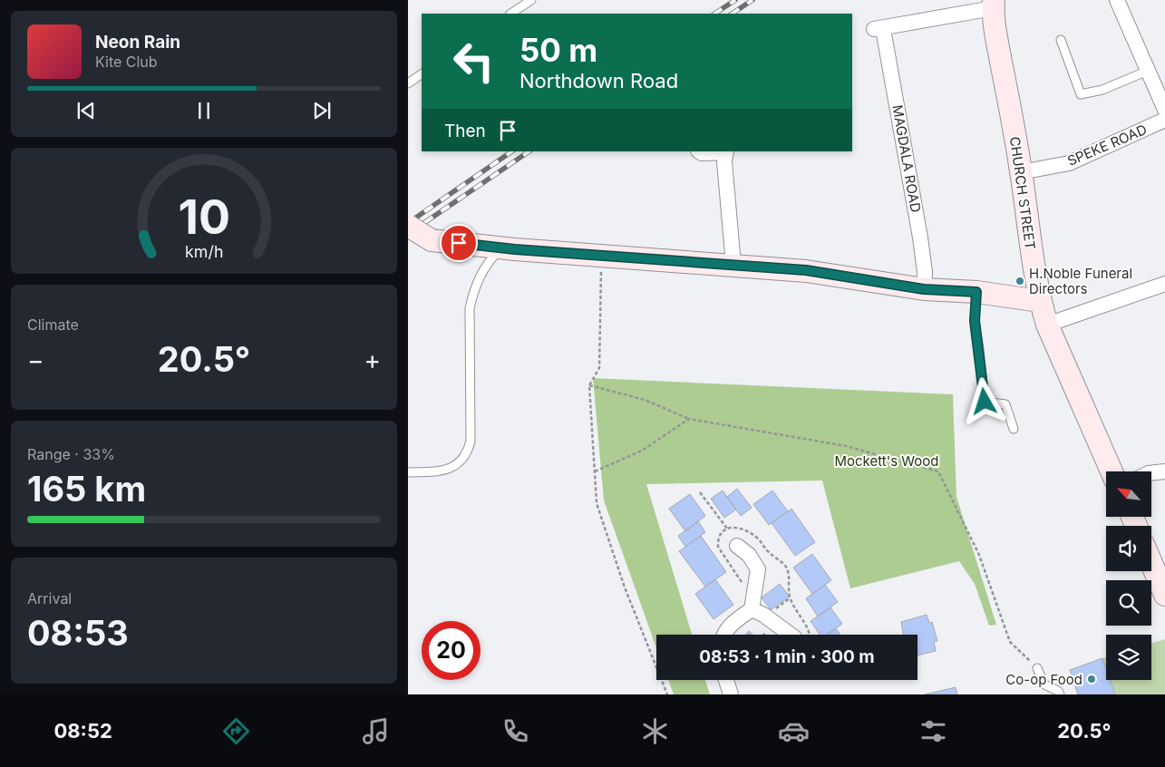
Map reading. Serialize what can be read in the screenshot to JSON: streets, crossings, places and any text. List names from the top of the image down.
{
  "streets": {
    "street": ["SPEKE ROAD", "MAGDALA ROAD", "CHURCH STREET"]
  },
  "crossings": [
    ["SPEKE ROAD", "CHURCH STREET"],
    ["MAGDALA ROAD", "CHURCH STREET"]
  ],
  "parks": ["Mockett's Wood"],
  "places": ["H.Noble Funeral Directors", "Co-op Food"],
  "north": "top left",
  "page": {
    "turn": ["50 m", "Northdown Road"],
    "song": ["Neon Rain", "Kite Club"],
    "then": "Then",
    "tile": [
      "Climate",
      ["Range · 33%", "165 km"],
      ["Arrival", "08:53"]
    ],
    "heat": ["−", "20.5°", "+"],
    "limit": "20",
    "trip": "08:53 · 1 min · 300 m",
    "tabs": ["08:52", "20.5°"],
    "gauge": ["10", "km/h"]
  }
}
